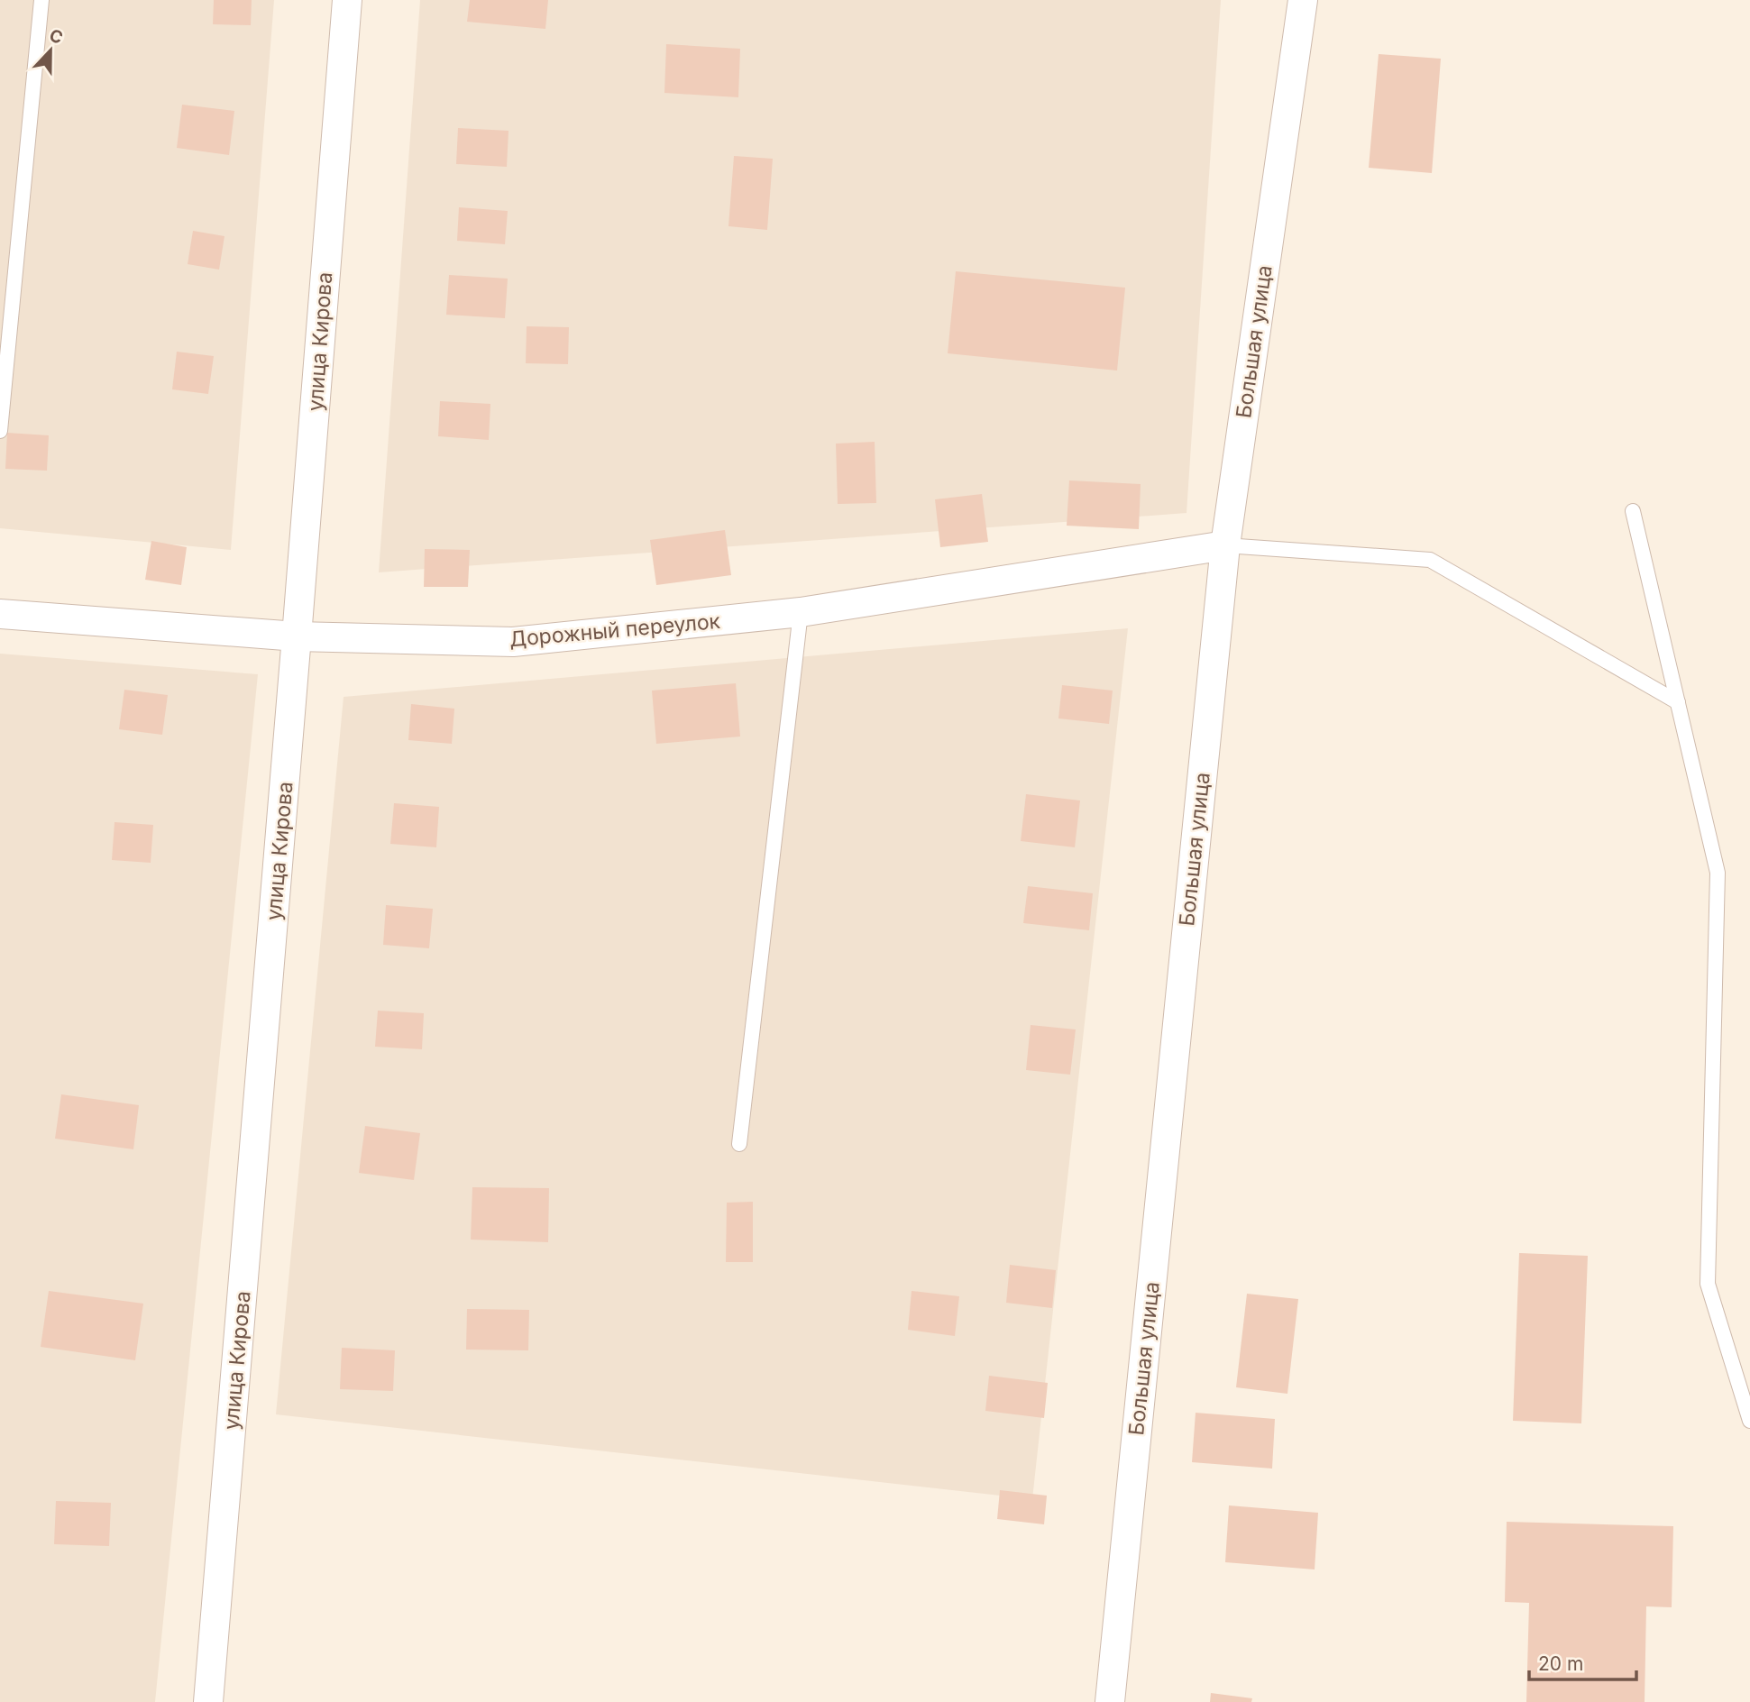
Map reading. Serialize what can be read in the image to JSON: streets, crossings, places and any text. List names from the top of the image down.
{
  "streets": {
    "street": ["улица Кирова", "Большая улица", "Дорожный переулок"]
  },
  "crossings": [
    ["улица Кирова", "Дорожный переулок"],
    ["Большая улица", "Дорожный переулок"]
  ],
  "scale_bar": "20 m",
  "north": "top"
}
